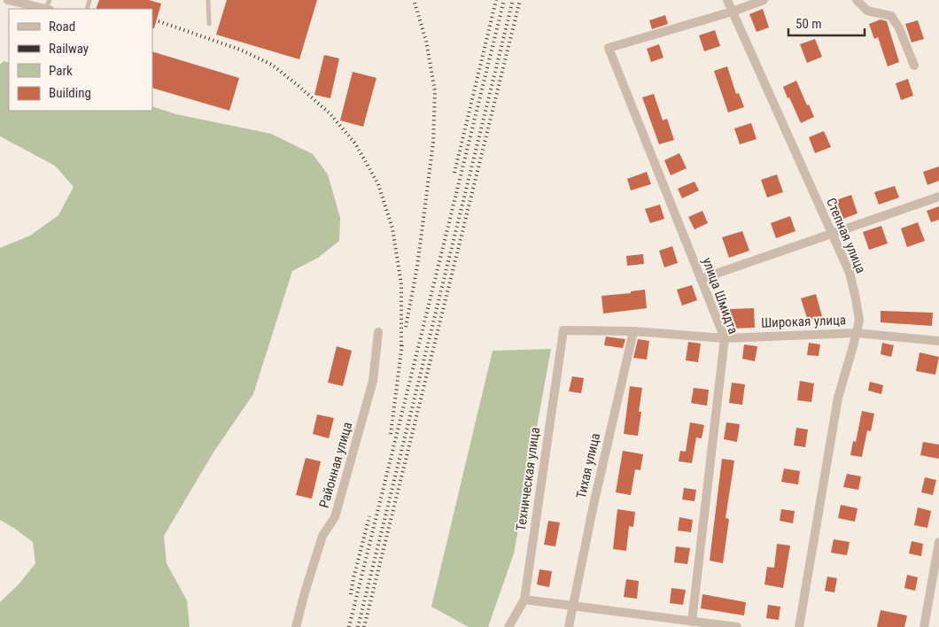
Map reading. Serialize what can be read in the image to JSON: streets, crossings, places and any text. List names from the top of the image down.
{
  "streets": {
    "street": [
      "Степная улица",
      "улица Шмидта",
      "Широкая улица",
      "Районная улица",
      "Тихая улица",
      "Техническая улица"
    ]
  },
  "crossings": [
    ["Степная улица", "улица Шмидта"],
    ["Степная улица", "Широкая улица"],
    ["улица Шмидта", "Широкая улица"],
    ["Широкая улица", "Тихая улица"],
    ["Широкая улица", "Техническая улица"]
  ],
  "legend": [
    "Road",
    "Railway",
    "Park",
    "Building"
  ],
  "scale_bar": "50 m"
}
